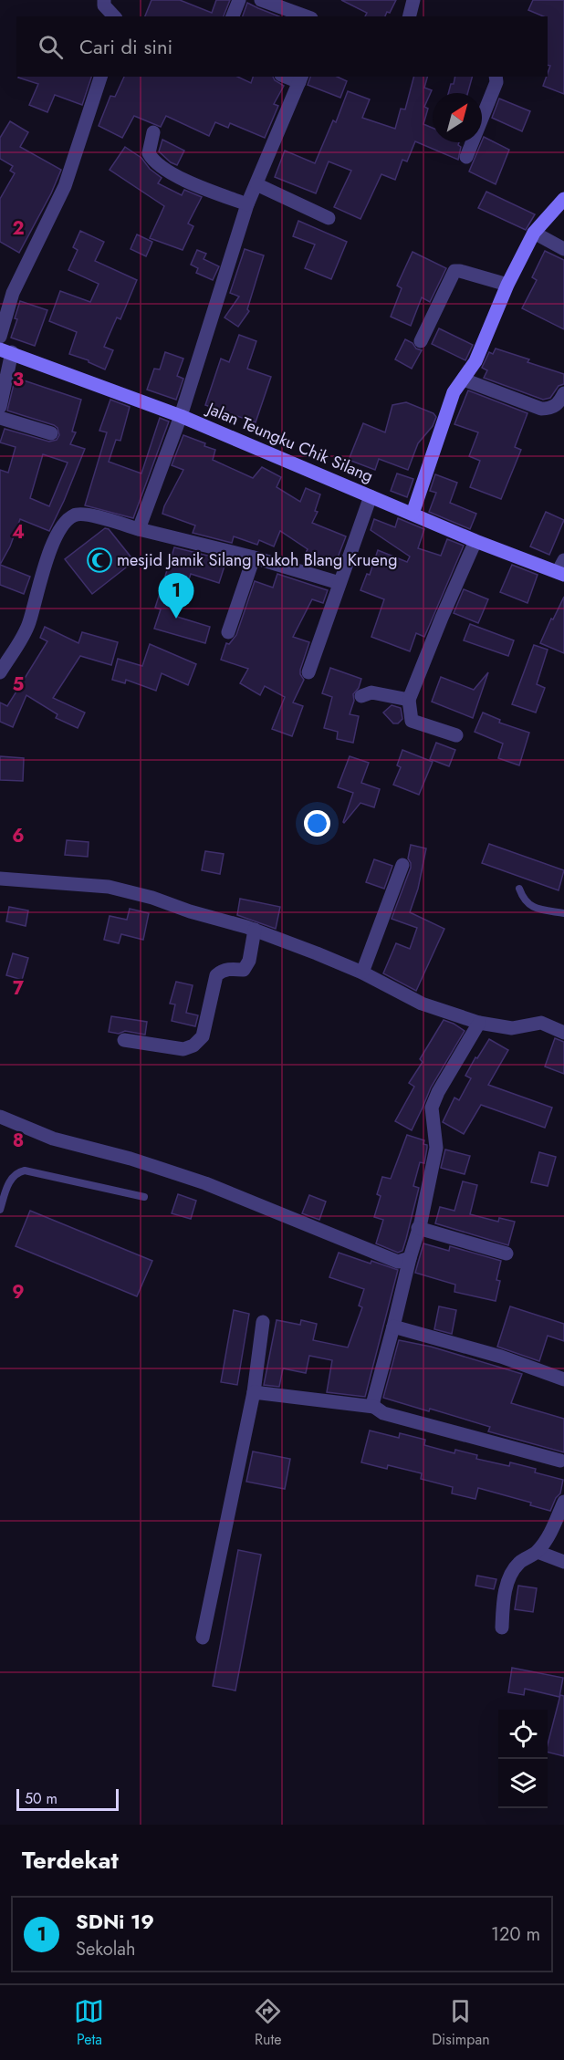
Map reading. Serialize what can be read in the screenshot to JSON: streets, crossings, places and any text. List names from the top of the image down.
{
  "streets": {
    "street": ["Jalan Teungku Chik Silang"]
  },
  "places": {
    "mosque": ["mesjid Jamik Silang Rukoh Blang Krueng"]
  },
  "scale_bar": "50 m",
  "north": "top right",
  "page": {
    "search": "Cari di sini",
    "pins": "1",
    "scale": "50 m",
    "heading": "Terdekat",
    "list": [
      {
        "mark": "1",
        "name": "SDNi 19",
        "note": "Sekolah",
        "value": "120 m"
      }
    ],
    "nav": ["Peta", "Rute", "Disimpan"]
  },
  "grid": {
    "rows": [
      "2",
      "3",
      "4",
      "5",
      "6",
      "7",
      "8",
      "9"
    ]
  }
}
